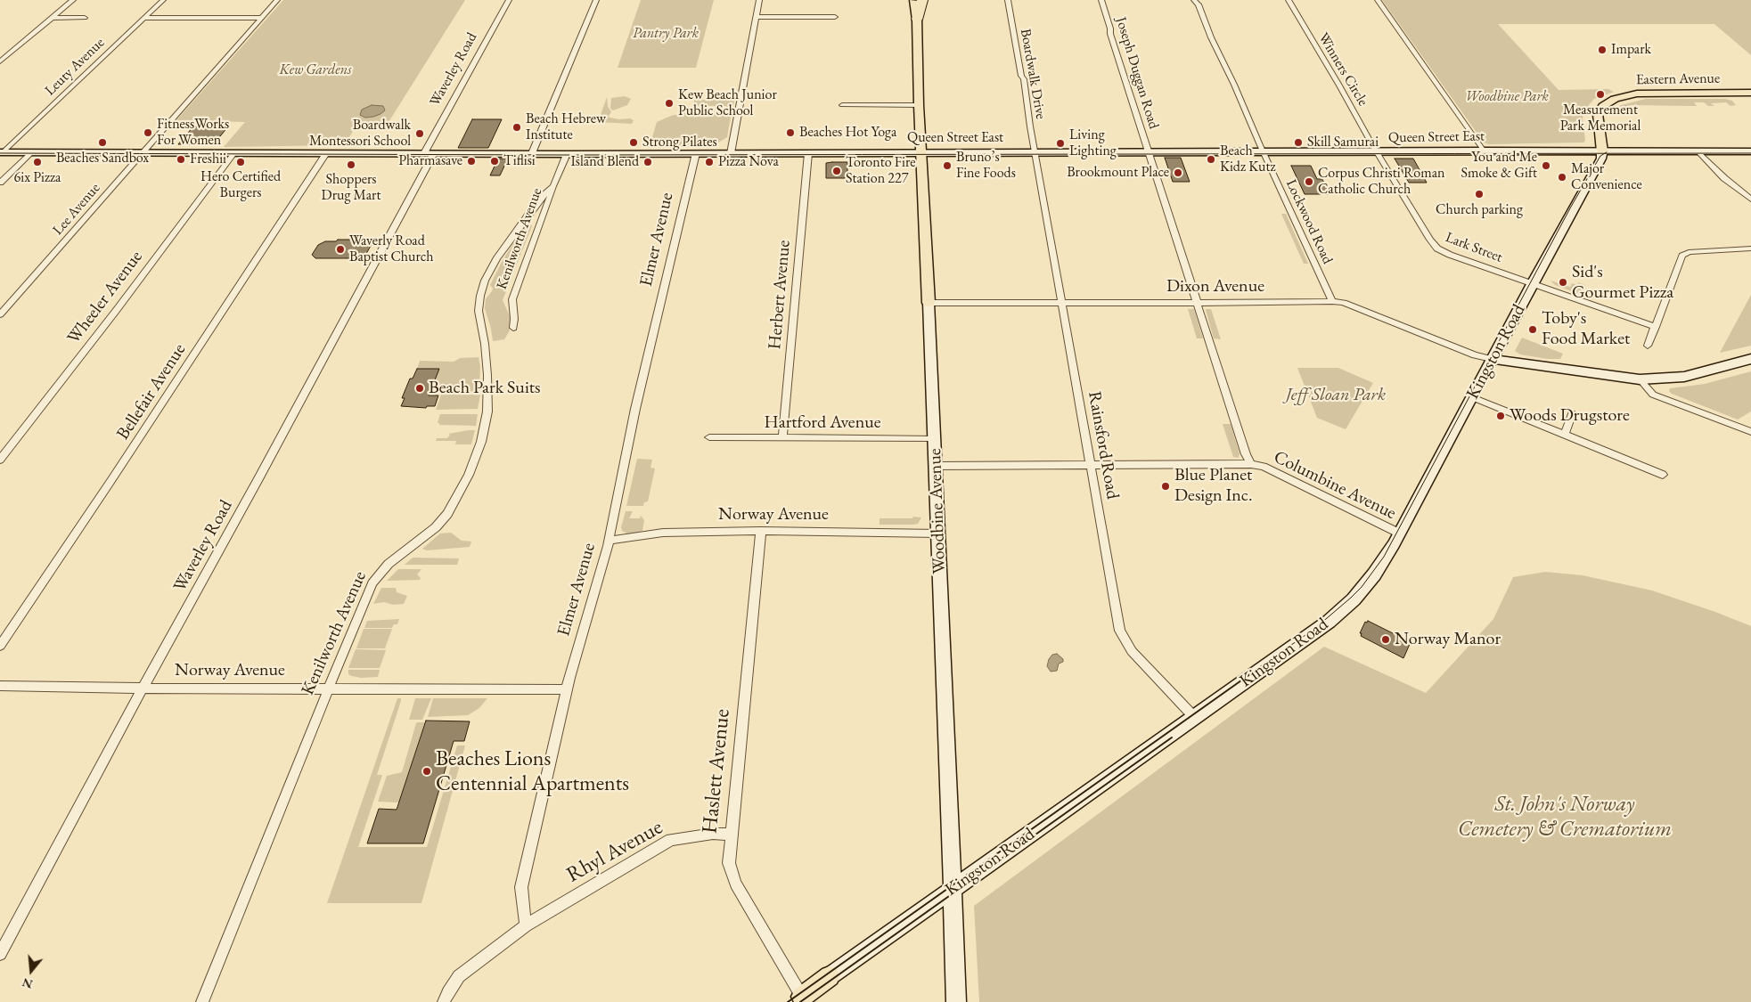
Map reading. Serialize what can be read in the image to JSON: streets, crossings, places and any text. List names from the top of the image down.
{
  "streets": {
    "highway": ["Woodbine Avenue"],
    "main road": ["Eastern Avenue", "Queen Street East", "Kingston Road"],
    "street": [
      "Leuty Avenue",
      "Waverley Road",
      "Winners Circle",
      "Joseph Duggan Road",
      "Boardwalk Drive",
      "Lee Avenue",
      "Lockwood Road",
      "Kenilworth Avenue",
      "Elmer Avenue",
      "Lark Street",
      "Dixon Avenue",
      "Herbert Avenue",
      "Wheeler Avenue",
      "Bellefair Avenue",
      "Hartford Avenue",
      "Rainsford Road",
      "Columbine Avenue",
      "Norway Avenue",
      "Haslett Avenue",
      "Rhyl Avenue"
    ]
  },
  "crossings": [
    ["Leuty Avenue", "Queen Street East"],
    ["Waverley Road", "Queen Street East"],
    ["Waverley Road", "Norway Avenue"],
    ["Winners Circle", "Queen Street East"],
    ["Winners Circle", "Lark Street"],
    ["Joseph Duggan Road", "Queen Street East"],
    ["Joseph Duggan Road", "Dixon Avenue"],
    ["Joseph Duggan Road", "Columbine Avenue"],
    ["Boardwalk Drive", "Queen Street East"],
    ["Boardwalk Drive", "Rainsford Road"],
    ["Eastern Avenue", "Queen Street East"],
    ["Eastern Avenue", "Kingston Road"],
    ["Queen Street East", "Lee Avenue"],
    ["Queen Street East", "Lockwood Road"],
    ["Queen Street East", "Kenilworth Avenue"],
    ["Queen Street East", "Elmer Avenue"],
    ["Queen Street East", "Lark Street"],
    ["Queen Street East", "Herbert Avenue"],
    ["Queen Street East", "Wheeler Avenue"],
    ["Queen Street East", "Kingston Road"],
    ["Queen Street East", "Bellefair Avenue"],
    ["Queen Street East", "Rainsford Road"],
    ["Queen Street East", "Woodbine Avenue"],
    ["Lockwood Road", "Dixon Avenue"],
    ["Kenilworth Avenue", "Norway Avenue"],
    ["Elmer Avenue", "Norway Avenue"],
    ["Elmer Avenue", "Rhyl Avenue"],
    ["Lark Street", "Kingston Road"],
    ["Dixon Avenue", "Kingston Road"],
    ["Dixon Avenue", "Rainsford Road"],
    ["Dixon Avenue", "Woodbine Avenue"],
    ["Herbert Avenue", "Hartford Avenue"],
    ["Kingston Road", "Rainsford Road"],
    ["Kingston Road", "Columbine Avenue"],
    ["Kingston Road", "Woodbine Avenue"],
    ["Kingston Road", "Haslett Avenue"],
    ["Hartford Avenue", "Woodbine Avenue"],
    ["Rainsford Road", "Columbine Avenue"],
    ["Columbine Avenue", "Woodbine Avenue"],
    ["Woodbine Avenue", "Norway Avenue"],
    ["Norway Avenue", "Haslett Avenue"],
    ["Haslett Avenue", "Rhyl Avenue"]
  ],
  "parks": [
    "Pantry Park",
    "Kew Gardens",
    "Woodbine Park",
    "Jeff Sloan Park",
    "St. John's Norway Cemetery & Crematorium"
  ],
  "places": [
    "Impark",
    "Measurement Park Memorial",
    "Kew Beach Junior Public School",
    "Beach Hebrew Institute",
    "FitnessWorks For Women",
    "Beaches Hot Yoga",
    "Boardwalk Montessori School",
    "Beaches Sandbox",
    "Strong Pilates",
    "Skill Samurai",
    "Living Lighting",
    "Freshii",
    "Beach Kidz Kutz",
    "Pharmasave",
    "Tiflisi",
    "6ix Pizza",
    "Hero Certified Burgers",
    "Island Blend",
    "Pizza Nova",
    "Shoppers Drug Mart",
    "Bruno’s Fine Foods",
    "You and Me Smoke & Gift",
    "Toronto Fire Station 227",
    "Brookmount Place",
    "Major Convenience",
    "Corpus Christi Roman Catholic Church",
    "Church parking",
    "Waverly Road Baptist Church",
    "Sid's Gourmet Pizza",
    "Toby's Food Market",
    "Beach Park Suits",
    "Woods Drugstore",
    "Blue Planet Design Inc.",
    "Norway Manor",
    "Beaches Lions Centennial Apartments"
  ],
  "north": "bottom"
}
